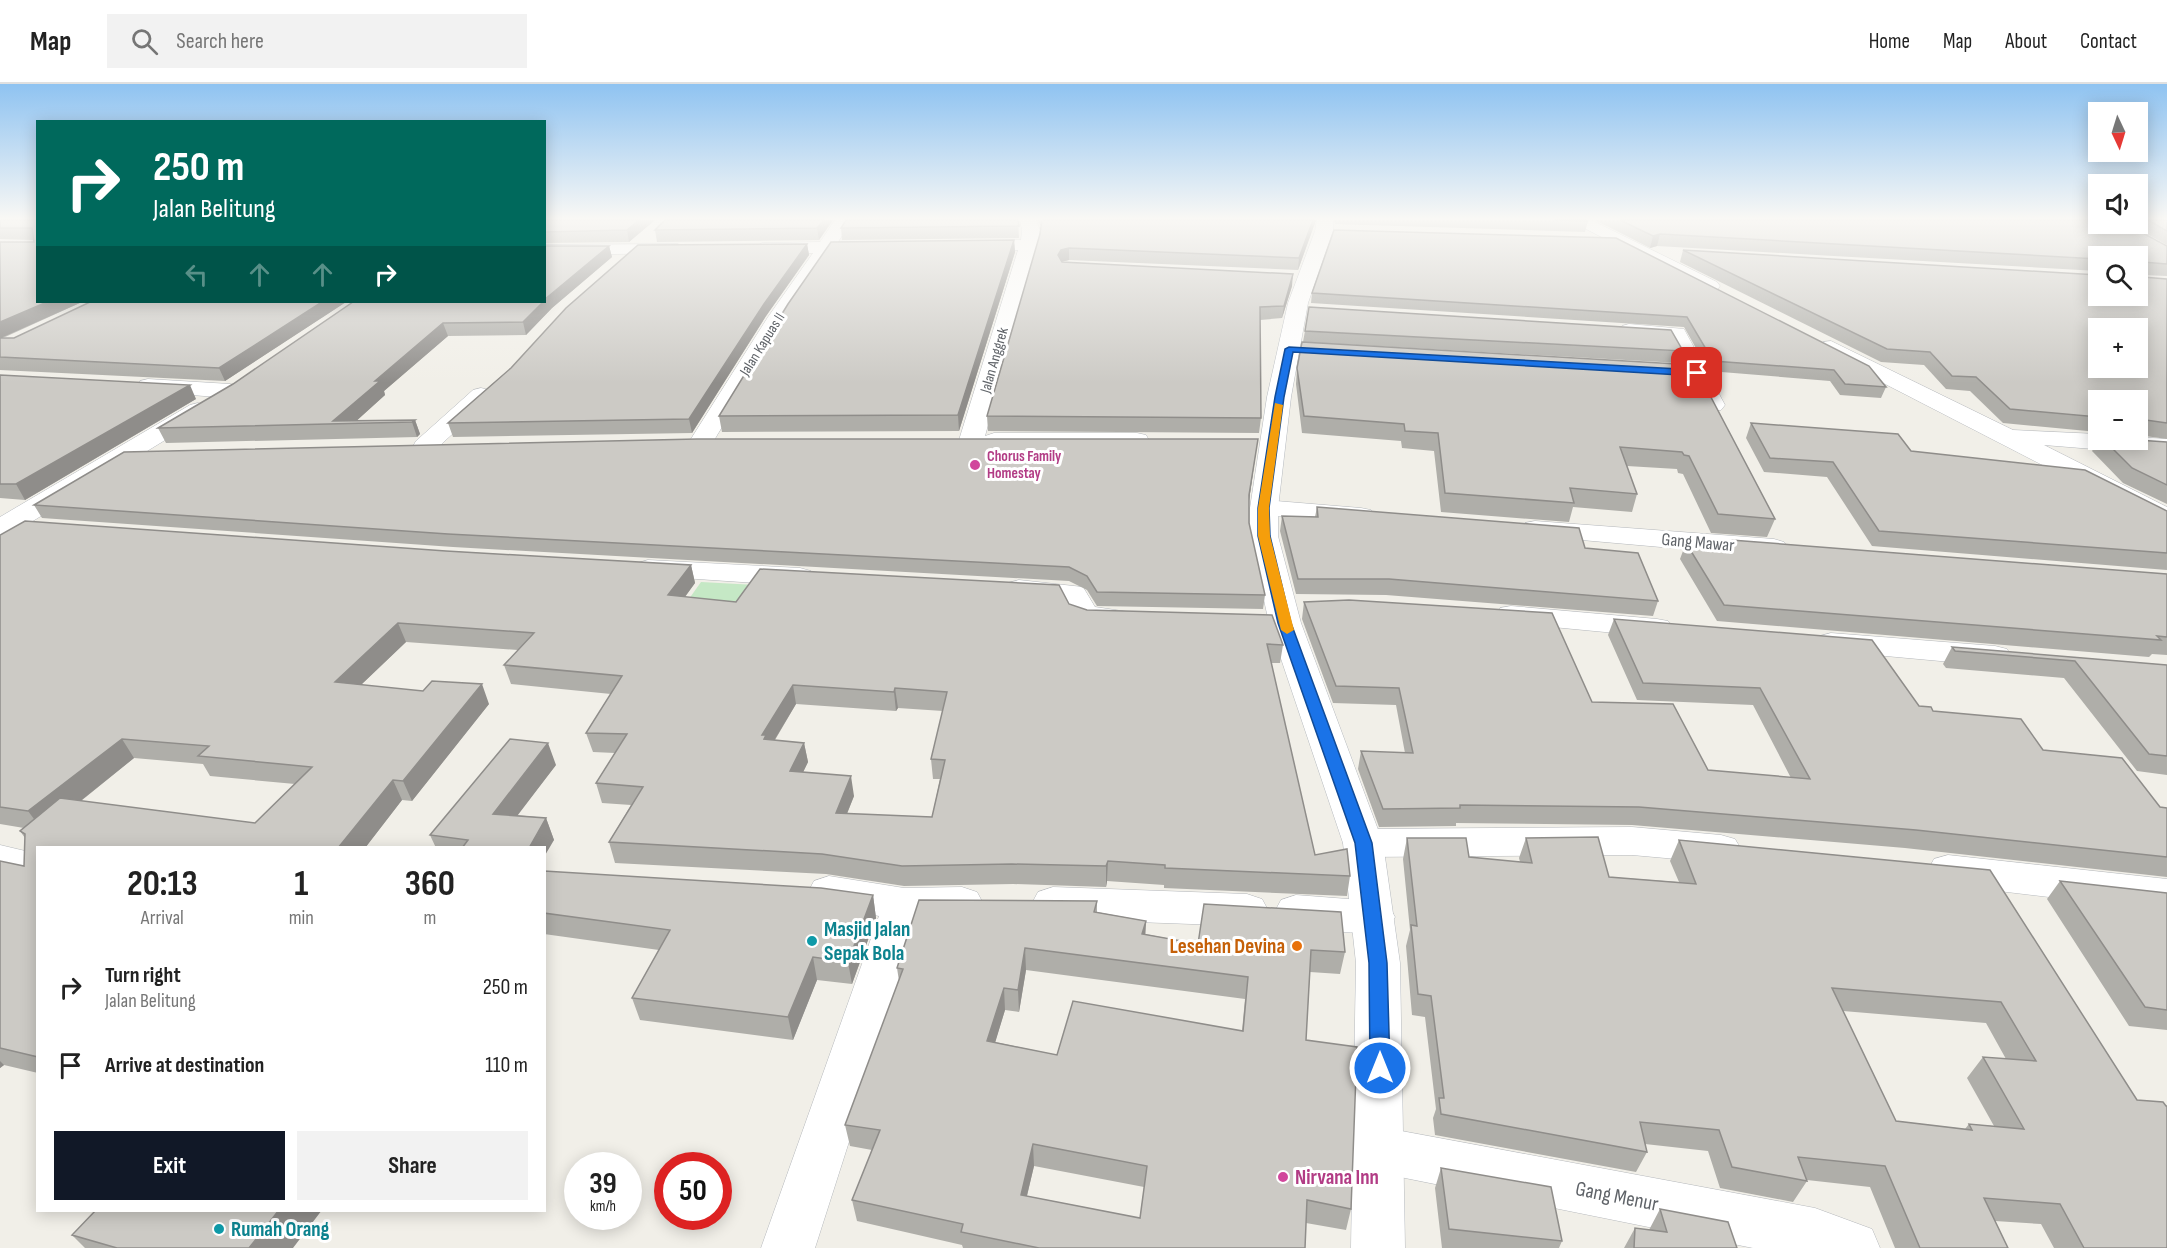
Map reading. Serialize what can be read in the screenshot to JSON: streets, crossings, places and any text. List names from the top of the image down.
{
  "streets": {
    "street": [
      "Jalan Kapuas II",
      "Jalan Anggrek",
      "Gang Mawar",
      "Gang Menur"
    ]
  },
  "places": [
    "Chorus Family Homestay",
    "Masjid Jalan Sepak Bola",
    "Lesehan Devina",
    "Nirvana Inn",
    "Rumah Orang"
  ],
  "north": "bottom",
  "page": {
    "header": "Map",
    "search": "Search here",
    "nav": [
      "Home",
      "Map",
      "About",
      "Contact"
    ],
    "map_buttons": ["+", "−"],
    "turn": ["250 m", "Jalan Belitung"],
    "eta": [
      "20:13",
      "Arrival",
      "1",
      "min",
      "360",
      "m"
    ],
    "list": [
      {
        "name": "Turn right",
        "note": "Jalan Belitung",
        "value": "250 m"
      },
      {
        "name": "Arrive at destination",
        "value": "110 m"
      }
    ],
    "buttons": ["Exit", "Share"],
    "speed": "39 km/h",
    "limit": "50"
  }
}
